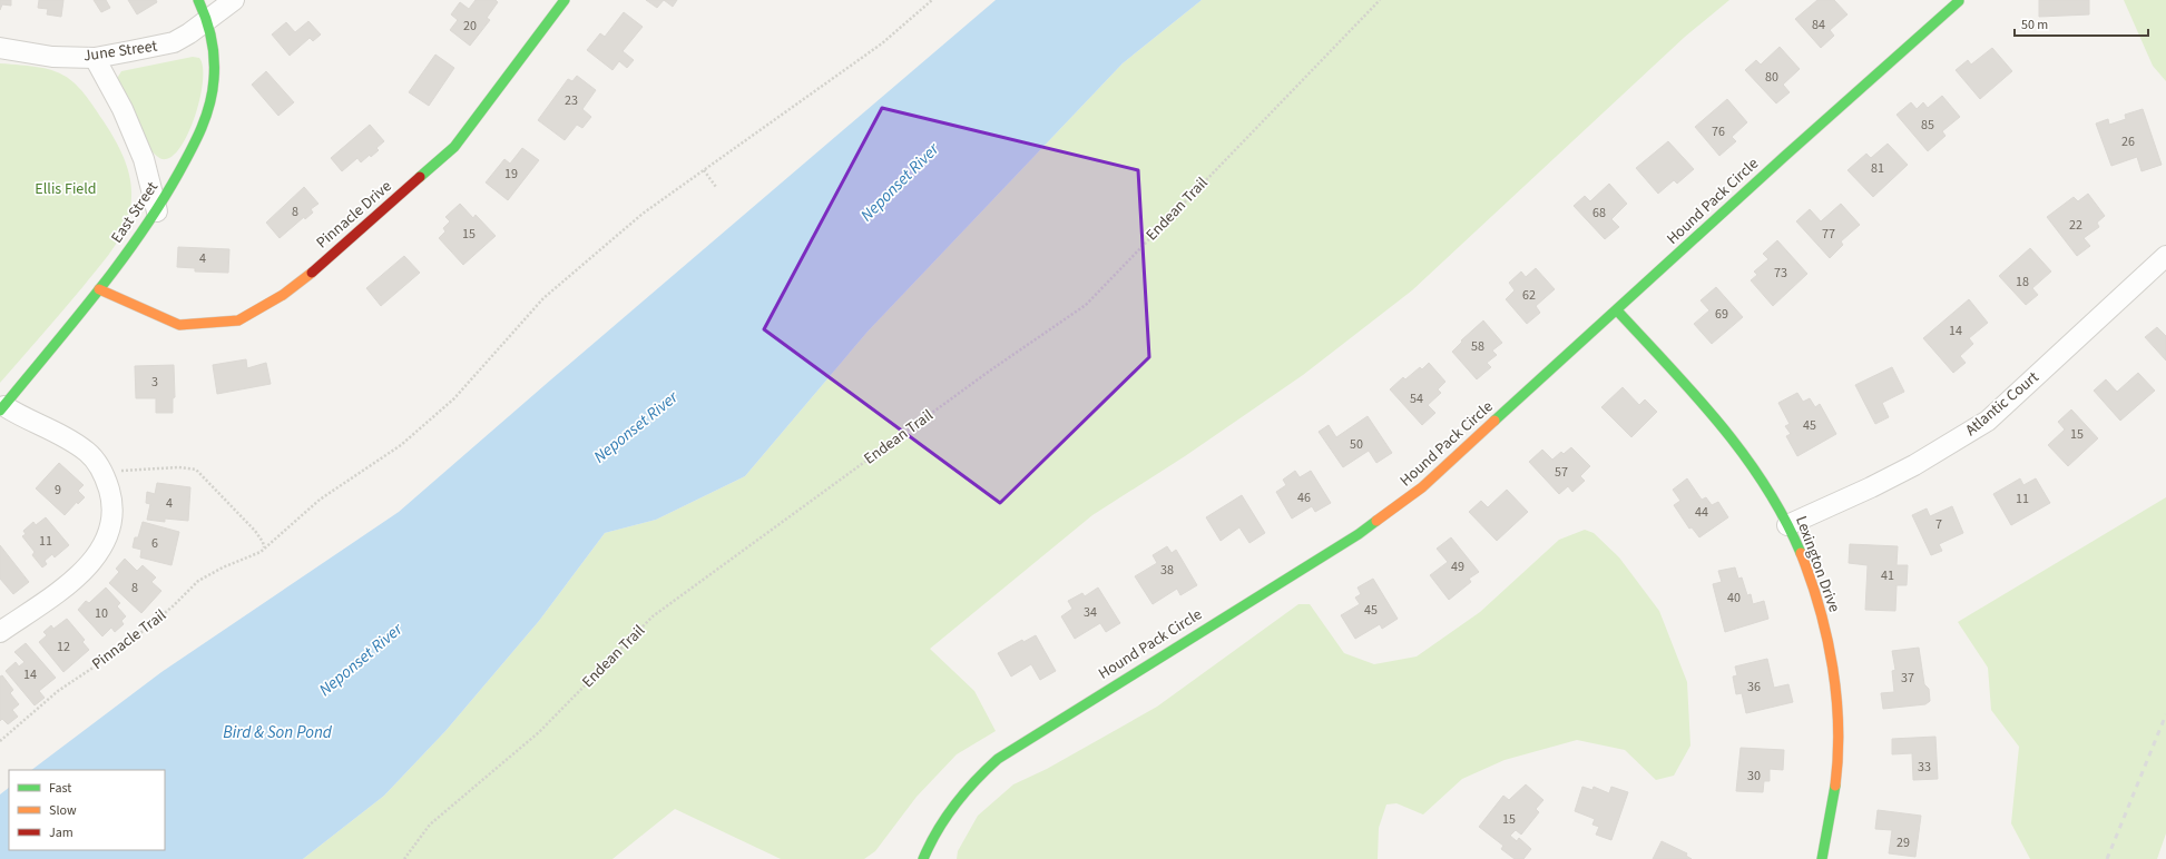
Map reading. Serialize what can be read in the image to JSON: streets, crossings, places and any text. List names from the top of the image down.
{
  "streets": {
    "street": [
      "June Street",
      "Hound Pack Circle",
      "East Street",
      "Pinnacle Drive",
      "Atlantic Court",
      "Lexington Drive"
    ],
    "path": ["Endean Trail", "Pinnacle Trail"]
  },
  "crossings": [
    ["June Street", "East Street"],
    ["Hound Pack Circle", "Lexington Drive"],
    ["East Street", "Pinnacle Drive"],
    ["Atlantic Court", "Lexington Drive"]
  ],
  "water": ["Neponset River", "Bird & Son Pond"],
  "parks": ["Ellis Field"],
  "house_numbers": [
    "84",
    "20",
    "80",
    "23",
    "85",
    "76",
    "26",
    "81",
    "19",
    "8",
    "68",
    "22",
    "15",
    "77",
    "4",
    "73",
    "18",
    "62",
    "69",
    "14",
    "58",
    "3",
    "54",
    "45",
    "15",
    "50",
    "57",
    "9",
    "46",
    "11",
    "4",
    "44",
    "7",
    "11",
    "6",
    "49",
    "38",
    "41",
    "8",
    "40",
    "45",
    "34",
    "10",
    "12",
    "14",
    "37",
    "36",
    "33",
    "30",
    "15",
    "29"
  ],
  "legend": ["Fast", "Slow", "Jam"],
  "scale_bar": "50 m"
}
